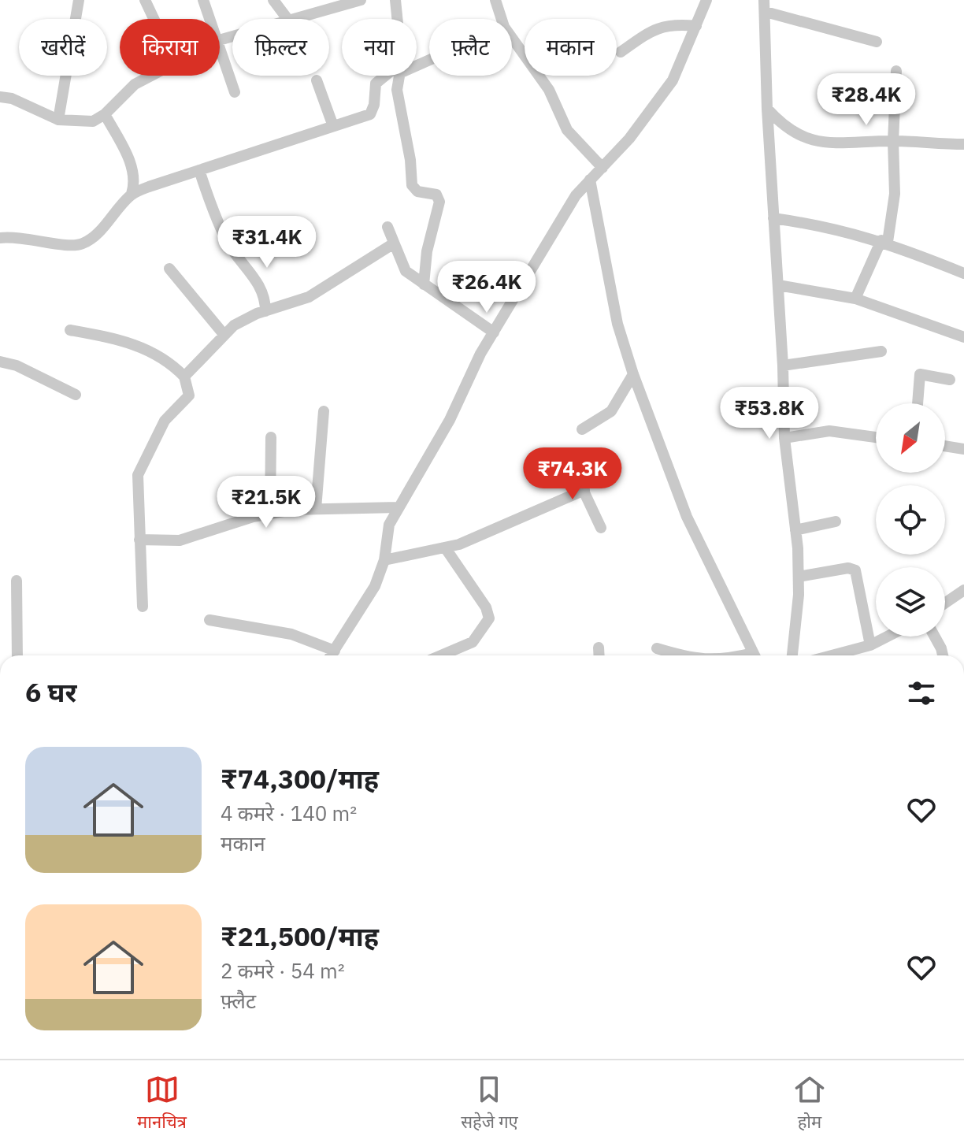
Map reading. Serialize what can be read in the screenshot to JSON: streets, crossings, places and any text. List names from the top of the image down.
{
  "north": "bottom left",
  "page": {
    "chip": [
      "खरीदें",
      "किराया",
      "फ़िल्टर",
      "नया",
      "फ़्लैट",
      "मकान"
    ],
    "price": [
      "₹28.4K",
      "₹31.4K",
      "₹26.4K",
      "₹53.8K",
      "₹74.3K",
      "₹21.5K"
    ],
    "heading": "6 घर",
    "list": [
      {
        "name": "₹74,300/माह",
        "note": "4 कमरे · 140 m² · मकान"
      },
      {
        "name": "₹21,500/माह",
        "note": "2 कमरे · 54 m² · फ़्लैट"
      }
    ],
    "tabs": ["मानचित्र", "सहेजे गए", "होम"]
  }
}
